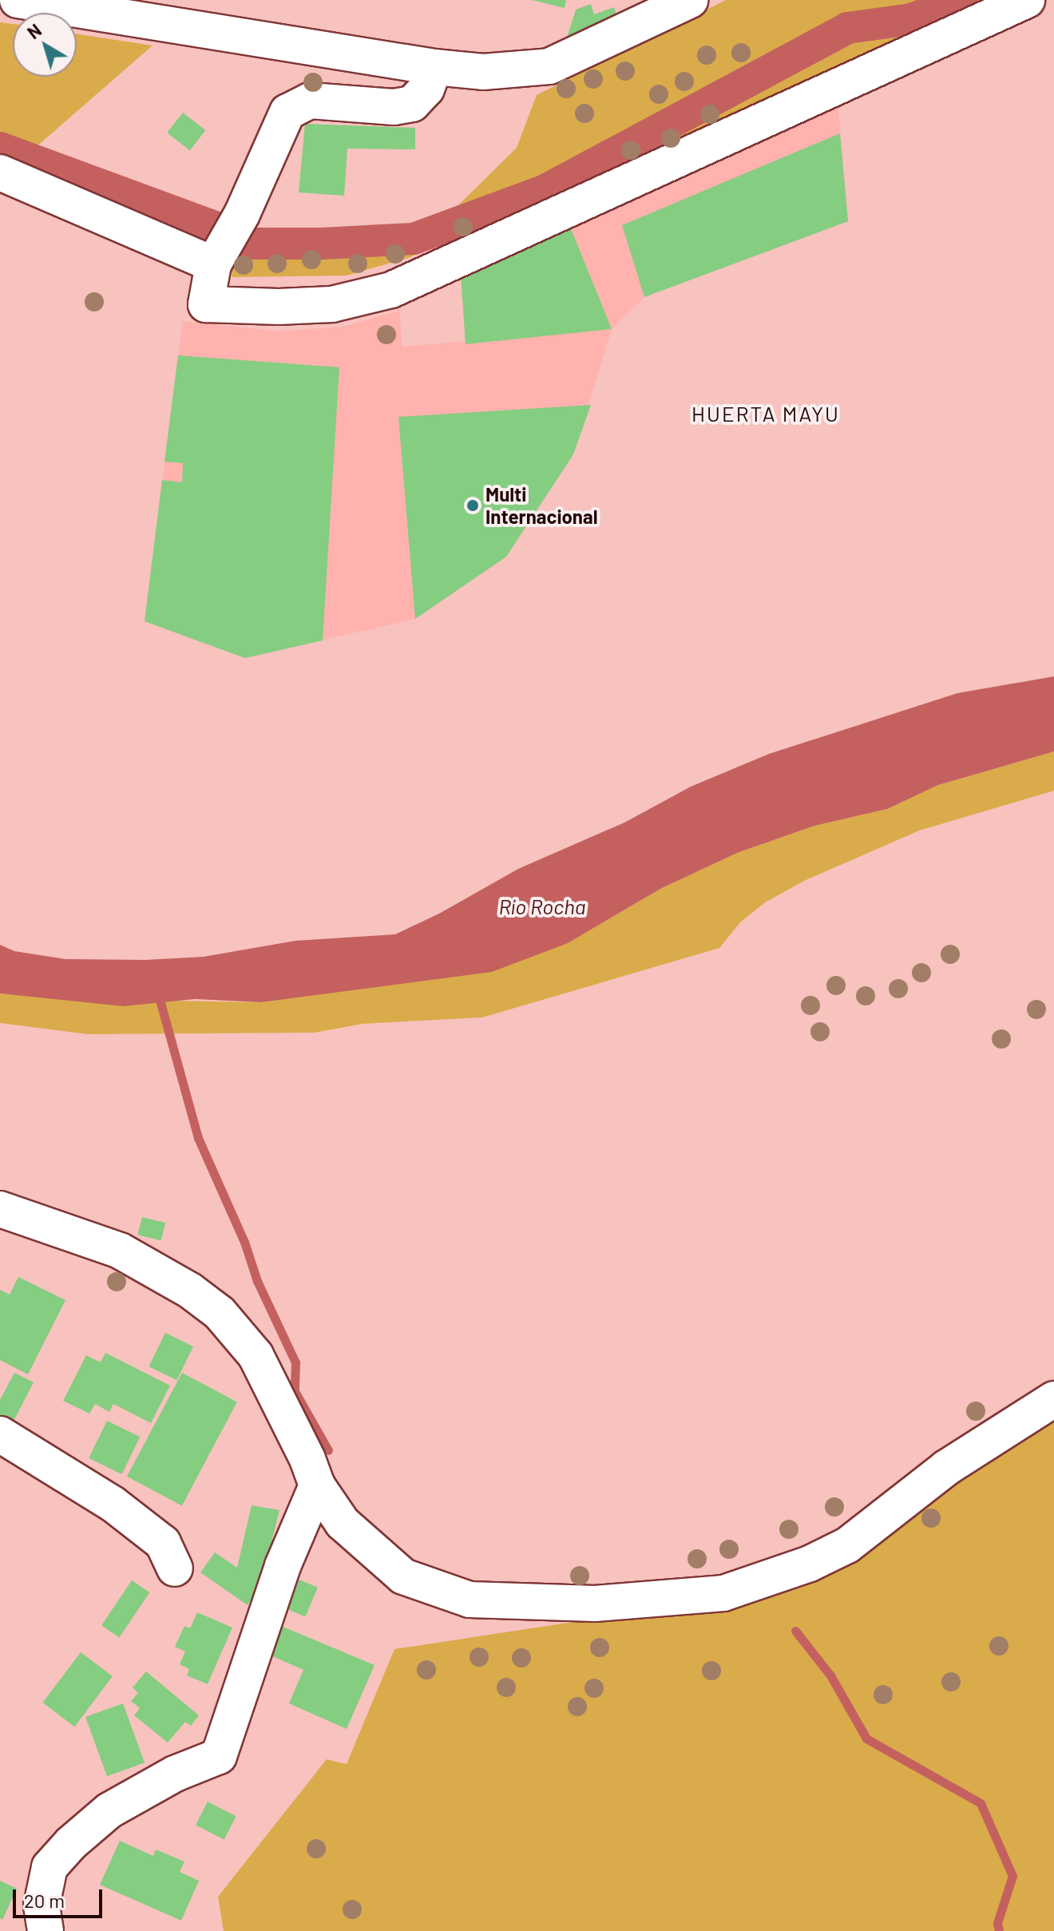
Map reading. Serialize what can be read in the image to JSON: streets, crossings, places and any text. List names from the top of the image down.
{
  "districts": ["HUERTA MAYU"],
  "water": ["Río Rocha"],
  "places": ["Multi Internacional"],
  "scale_bar": "20 m",
  "north": "top left"
}
